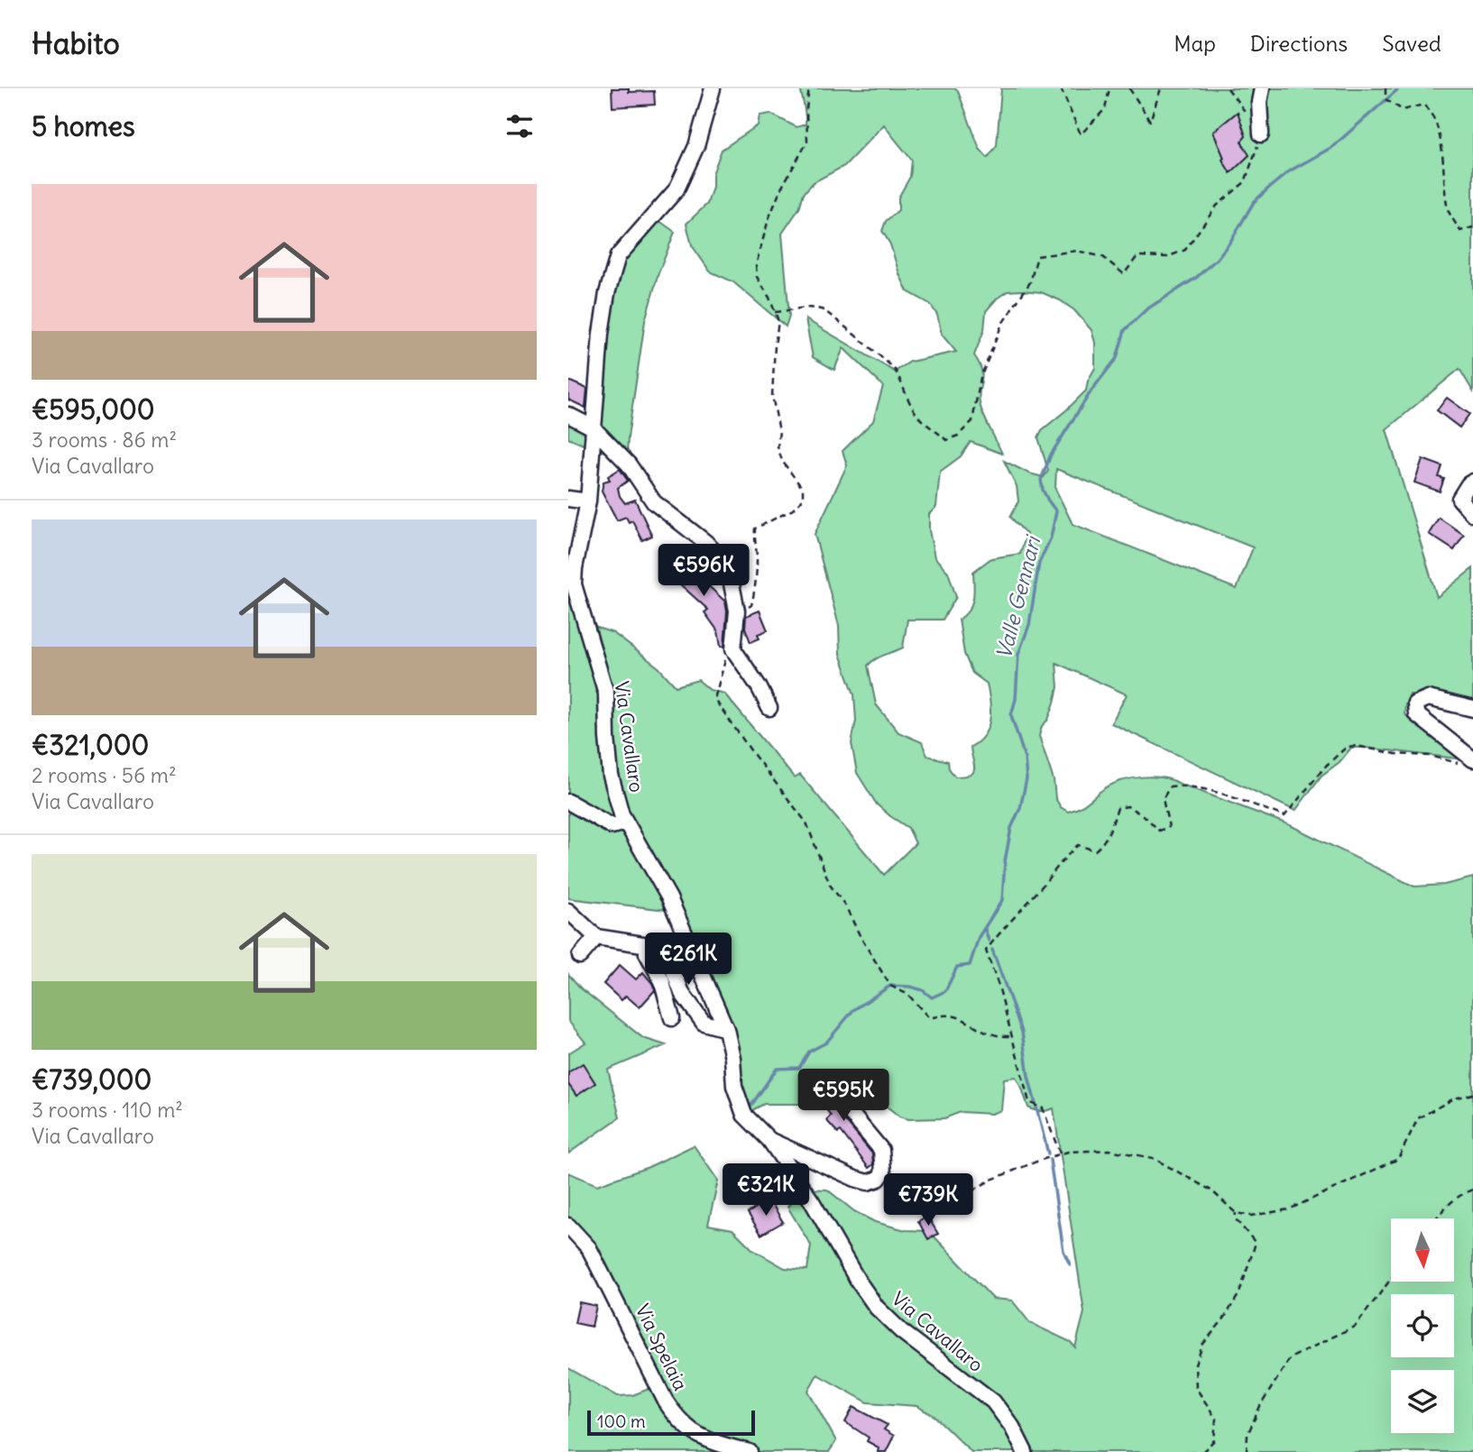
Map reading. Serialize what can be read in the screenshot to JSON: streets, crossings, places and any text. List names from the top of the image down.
{
  "streets": {
    "street": ["Via Cavallaro", "Via Spelaia"]
  },
  "water": ["Valle Gennari"],
  "scale_bar": "100 m",
  "north": "bottom",
  "page": {
    "header": "Habito",
    "nav": ["Map", "Directions", "Saved"],
    "heading": "5 homes",
    "list": [
      {
        "name": "€595,000",
        "note": "3 rooms · 86 m² · Via Cavallaro"
      },
      {
        "name": "€321,000",
        "note": "2 rooms · 56 m² · Via Cavallaro"
      },
      {
        "name": "€739,000",
        "note": "3 rooms · 110 m² · Via Cavallaro"
      }
    ],
    "price": [
      "€596K",
      "€261K",
      "€595K",
      "€321K",
      "€739K"
    ],
    "scale": "100 m"
  }
}
